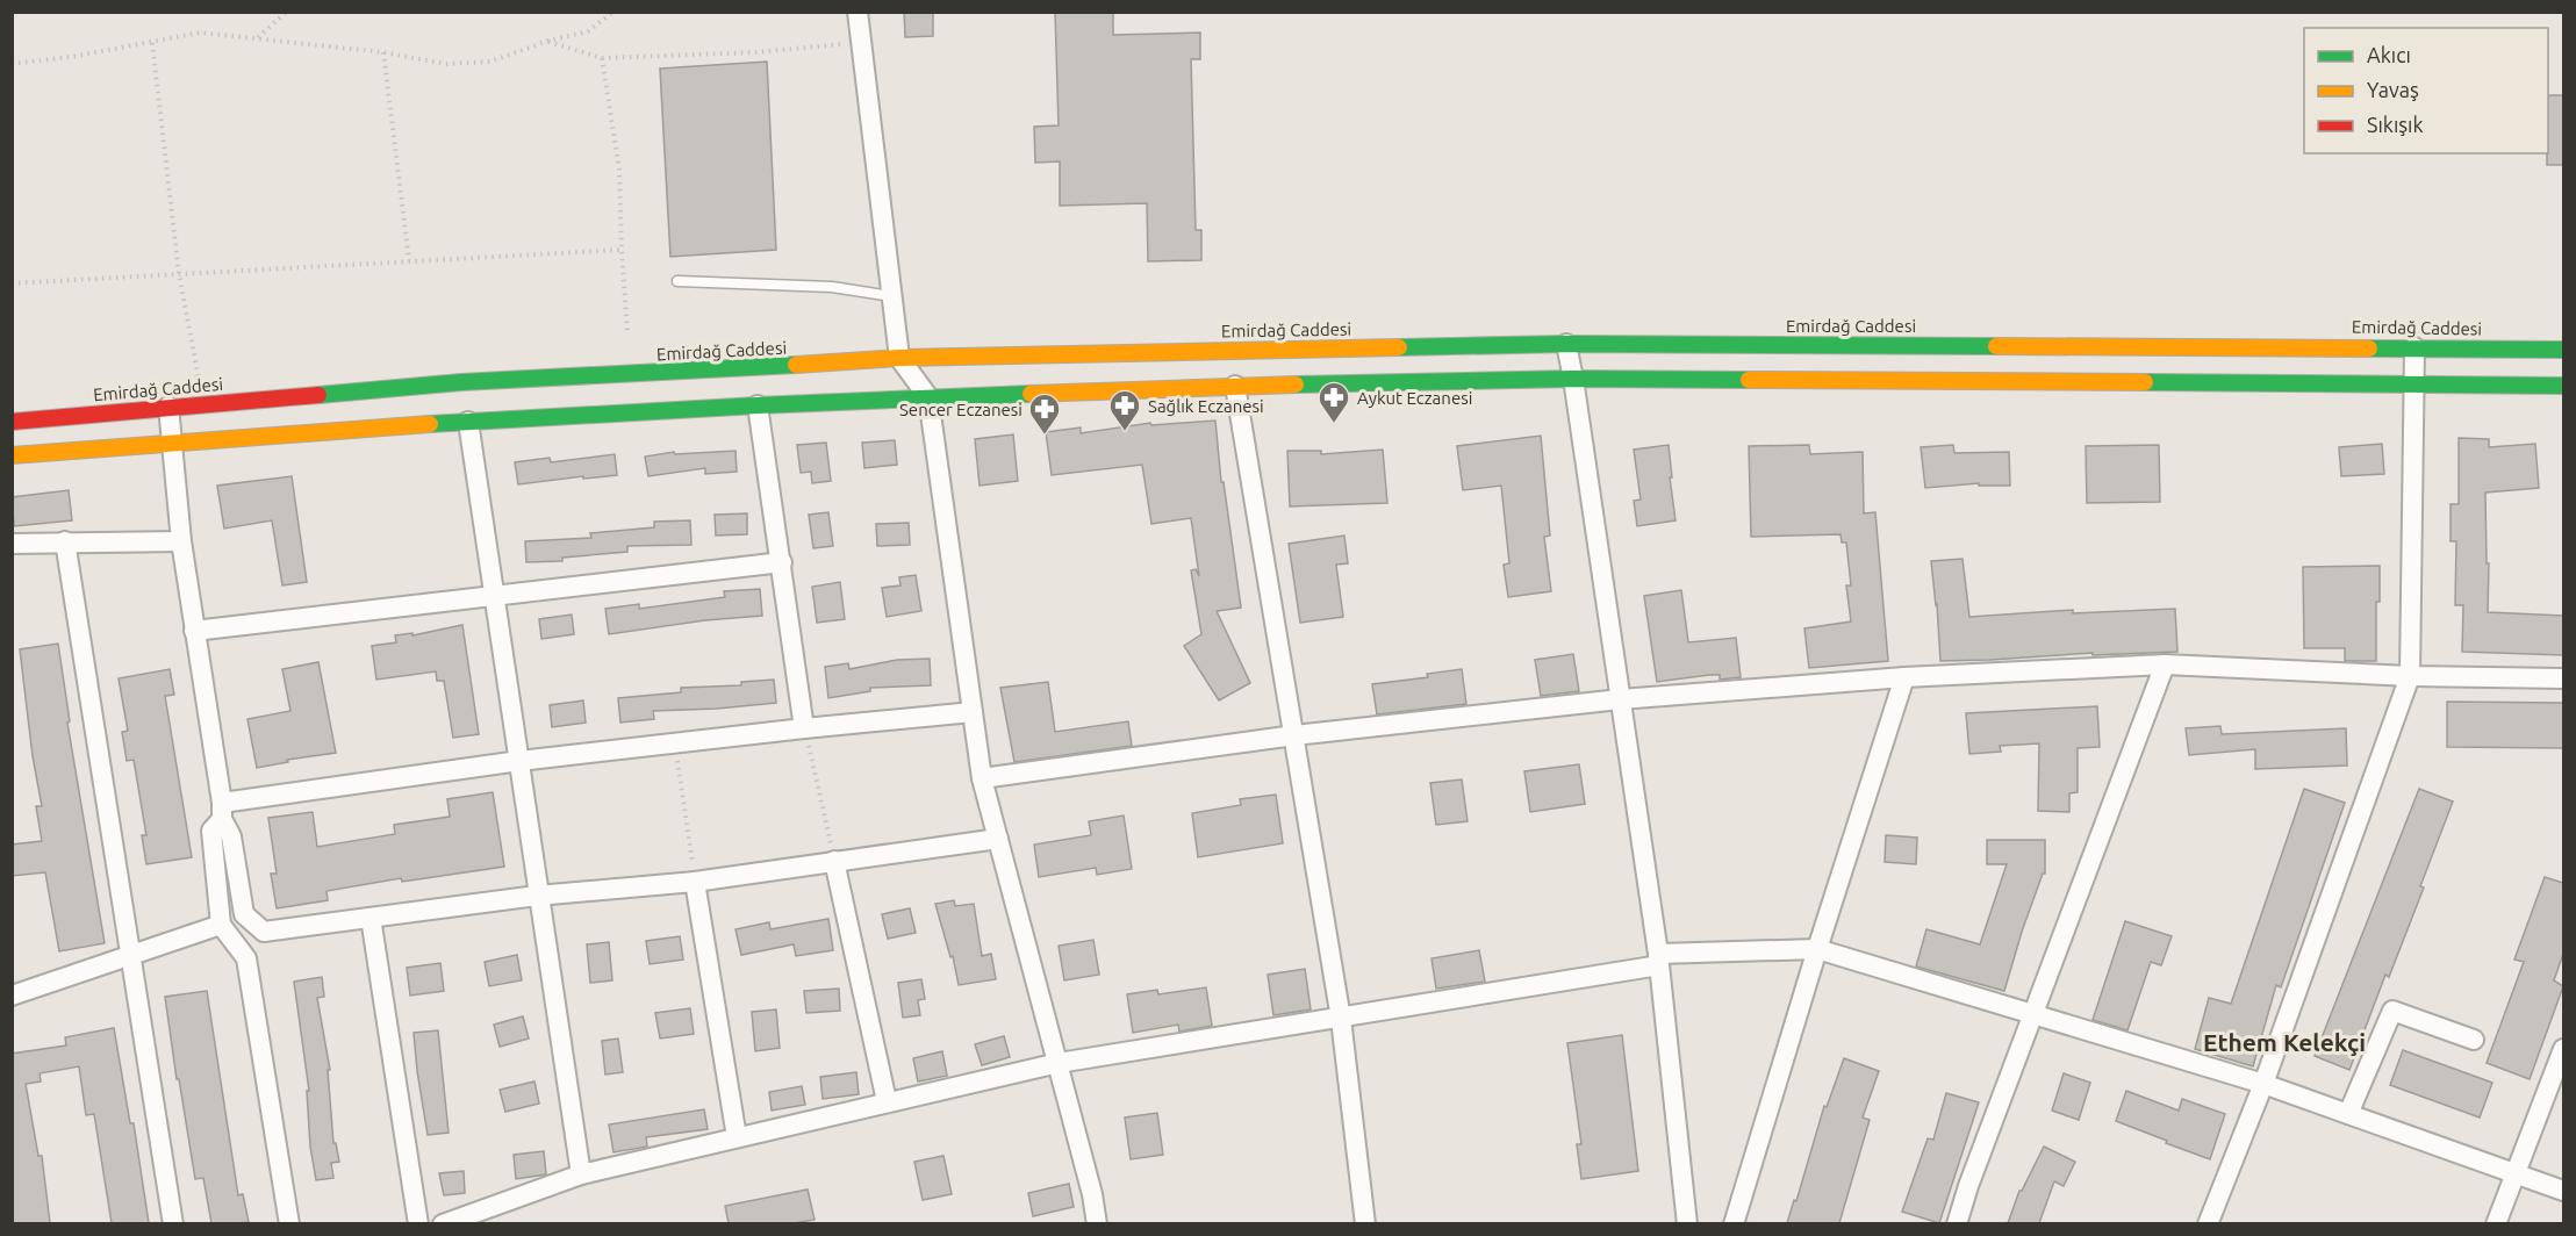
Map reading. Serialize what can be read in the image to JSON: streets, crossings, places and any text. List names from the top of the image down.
{
  "streets": {
    "main road": ["Emirdağ Caddesi"]
  },
  "districts": ["Ethem Kelekçi"],
  "places": {
    "pharmacy": ["Aykut Eczanesi", "Sağlık Eczanesi", "Sencer Eczanesi"]
  },
  "legend": ["Akıcı", "Yavaş", "Sıkışık"]
}
